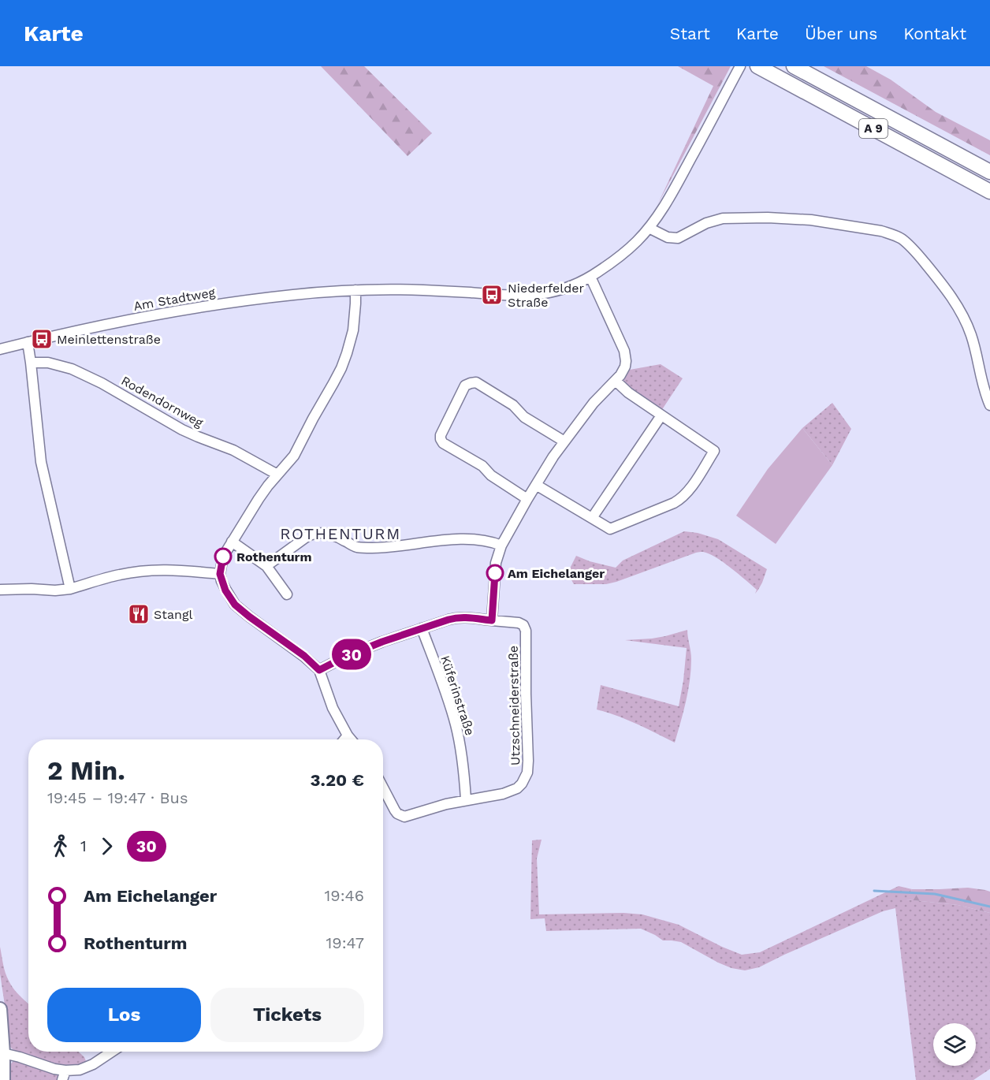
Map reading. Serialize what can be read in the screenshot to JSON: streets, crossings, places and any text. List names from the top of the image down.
{
  "streets": {
    "highway": ["A 9"],
    "street": [
      "Am Stadtweg",
      "Rodendornweg",
      "Küferinstraße",
      "Utzschneiderstraße"
    ]
  },
  "crossings": [
    ["Küferinstraße", "Utzschneiderstraße"]
  ],
  "districts": ["ROTHENTURM"],
  "places": {
    "bus stop": ["Niederfelder Straße", "Meinlettenstraße"],
    "other": ["Rothenturm", "Am Eichelanger"],
    "restaurant": ["Stangl"]
  },
  "lines": ["bus line 30"],
  "page": {
    "header": "Karte",
    "nav": [
      "Start",
      "Karte",
      "Über uns",
      "Kontakt"
    ],
    "on_map": "30",
    "heading": ["2 Min.", "19:45 – 19:47 · Bus", "3.20 €"],
    "legs": ["1", "30"],
    "list": [
      {
        "name": "Am Eichelanger",
        "value": "19:46"
      },
      {
        "name": "Rothenturm",
        "value": "19:47"
      }
    ],
    "buttons": ["Los", "Tickets"]
  }
}
